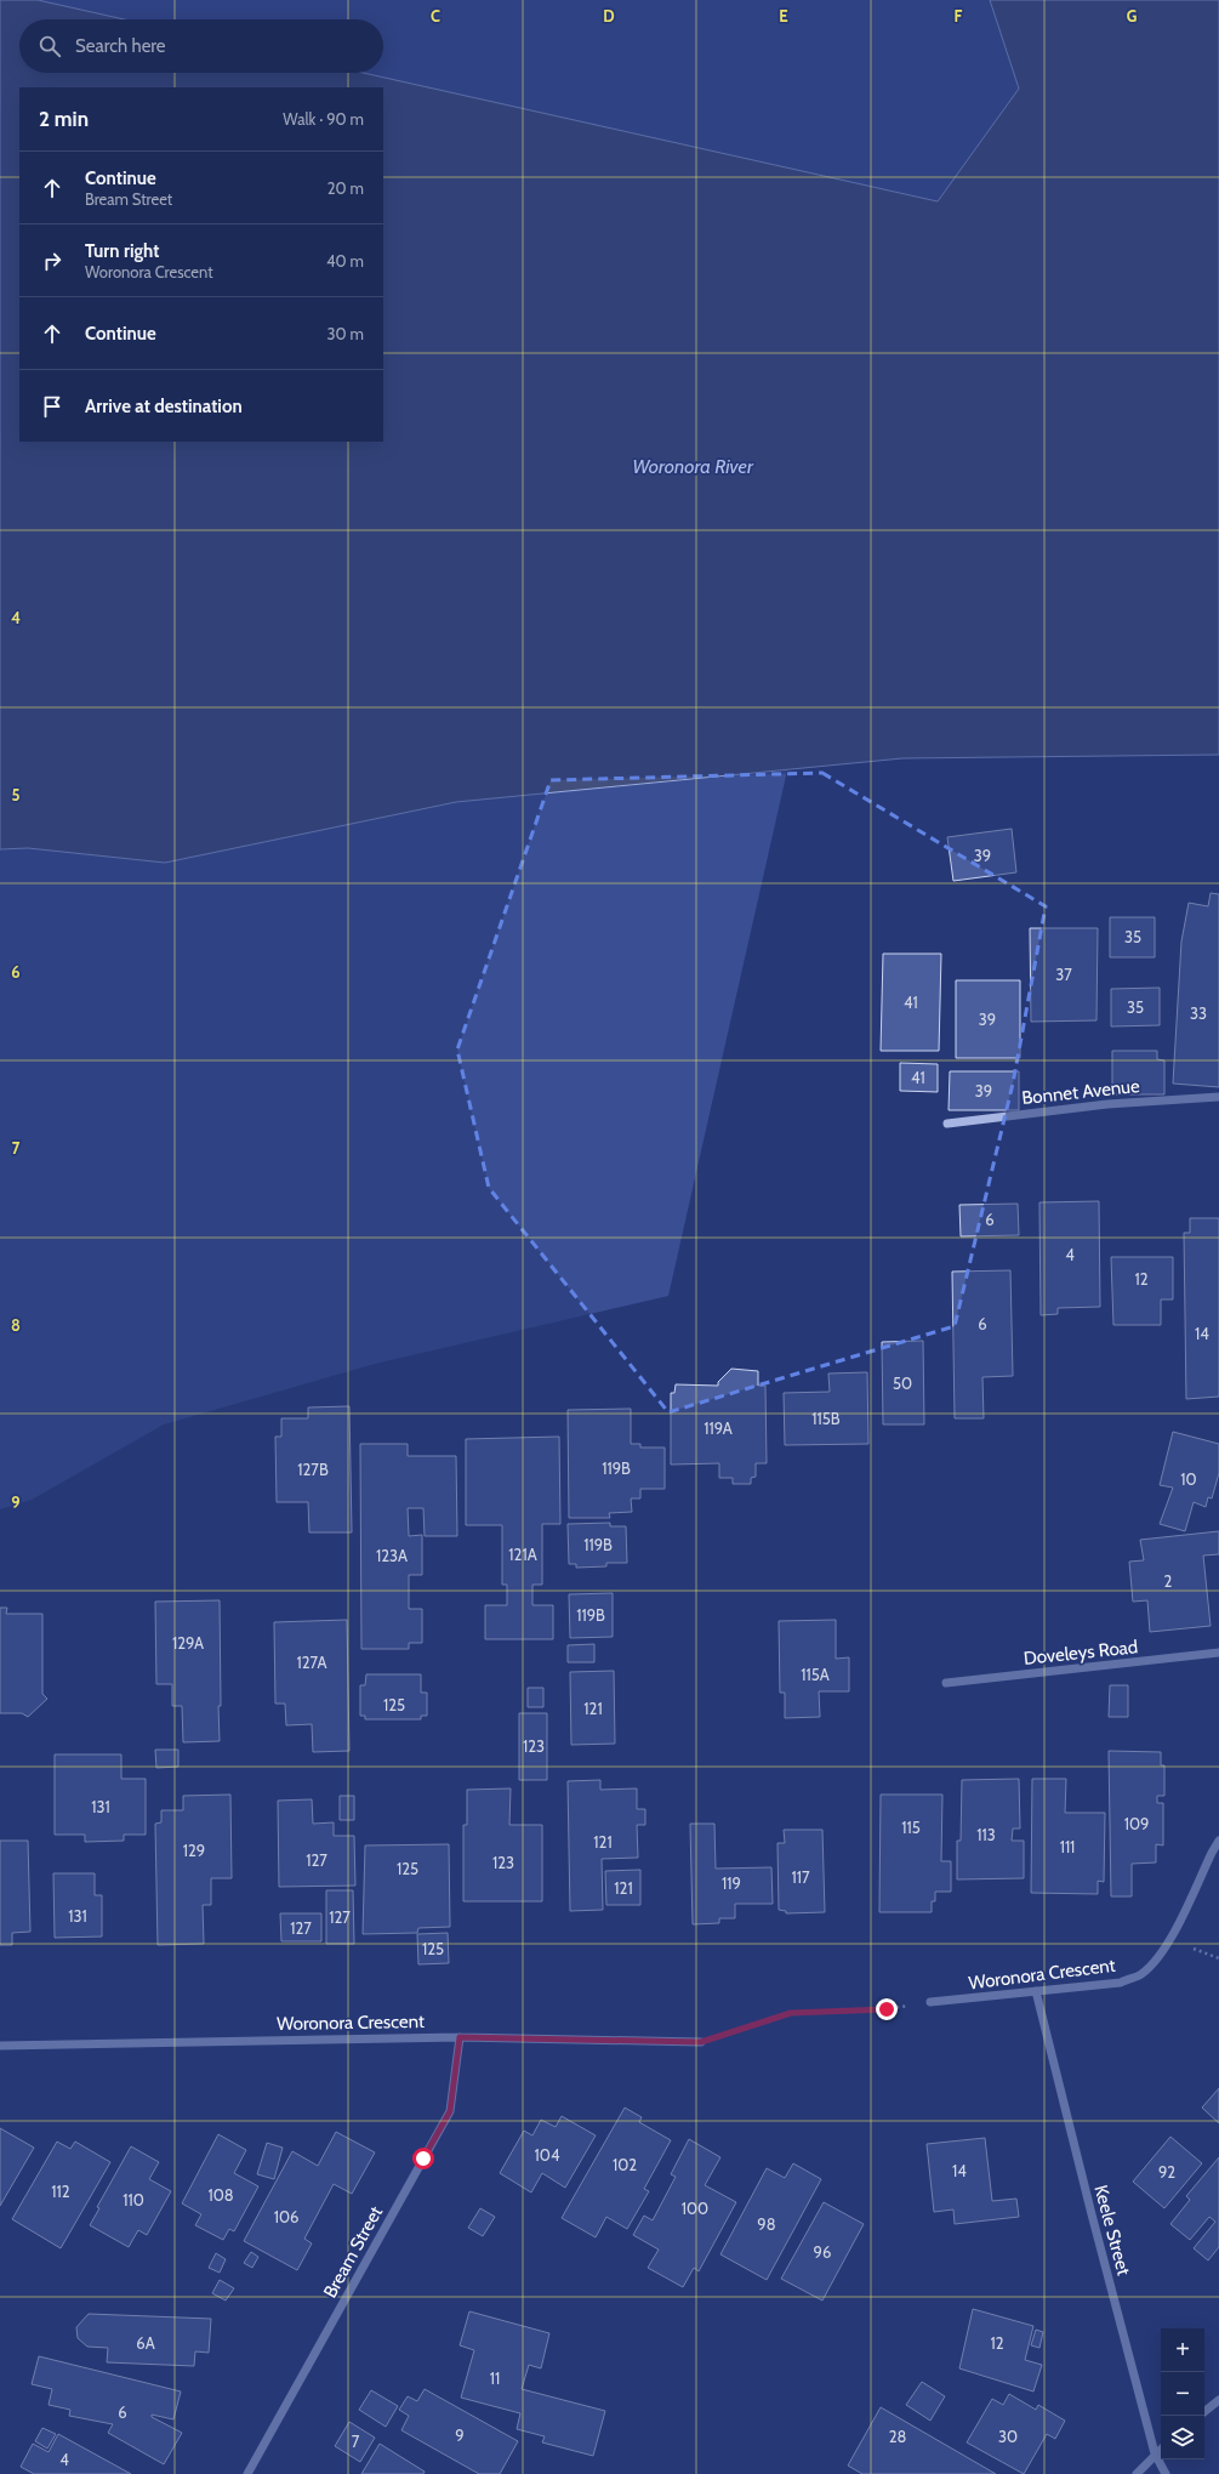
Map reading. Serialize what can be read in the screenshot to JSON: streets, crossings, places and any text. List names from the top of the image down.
{
  "streets": {
    "street": [
      "Bonnet Avenue",
      "Doveleys Road",
      "Woronora Crescent",
      "Keele Street",
      "Bream Street"
    ]
  },
  "crossings": [
    ["Woronora Crescent", "Keele Street"],
    ["Woronora Crescent", "Bream Street"]
  ],
  "water": ["Woronora River"],
  "house_numbers": [
    "39",
    "35",
    "37",
    "41",
    "35",
    "33",
    "39",
    "41",
    "39",
    "6",
    "4",
    "12",
    "6",
    "14",
    "50",
    "115B",
    "119A",
    "119B",
    "127B",
    "10",
    "119B",
    "121A",
    "123A",
    "2",
    "119B",
    "129A",
    "127A",
    "115A",
    "125",
    "121",
    "123",
    "131",
    "109",
    "115",
    "113",
    "121",
    "111",
    "129",
    "127",
    "123",
    "125",
    "117",
    "119",
    "121",
    "131",
    "127",
    "127",
    "125",
    "104",
    "102",
    "14",
    "92",
    "112",
    "108",
    "110",
    "100",
    "106",
    "98",
    "96",
    "6A",
    "12",
    "11",
    "6",
    "9",
    "28",
    "30",
    "7",
    "4"
  ],
  "page": {
    "search": "Search here",
    "heading": ["2 min", "Walk · 90 m"],
    "list": [
      ["Continue", "Bream Street", "20 m"],
      ["Turn right", "Woronora Crescent", "40 m"],
      ["Continue", "30 m"],
      "Arrive at destination"
    ],
    "map_buttons": ["+", "−"]
  },
  "grid": {
    "columns": [
      "C",
      "D",
      "E",
      "F",
      "G"
    ],
    "rows": [
      "4",
      "5",
      "6",
      "7",
      "8",
      "9"
    ]
  }
}
